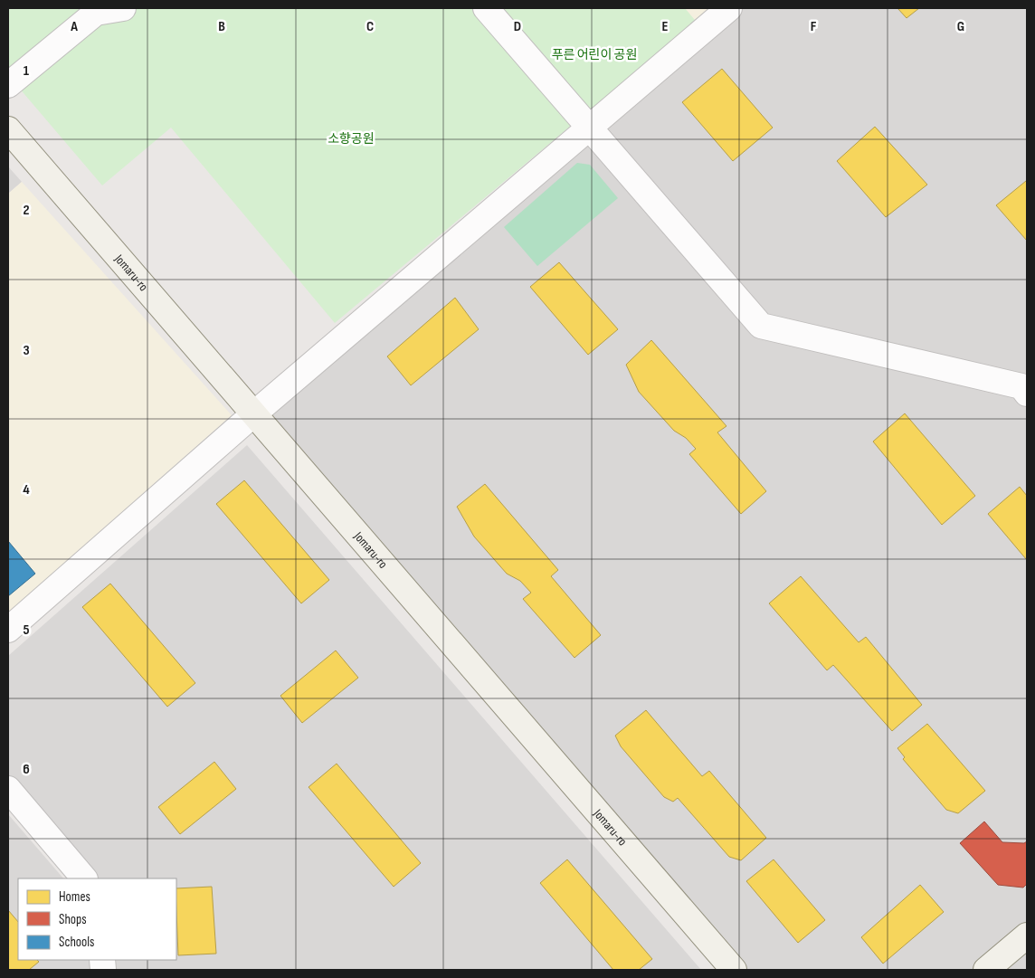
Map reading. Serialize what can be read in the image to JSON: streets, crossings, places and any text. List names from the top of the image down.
{
  "streets": {
    "street": ["Jomaru-ro"]
  },
  "parks": ["푸른 어린이 공원", "소향공원"],
  "legend": ["Homes", "Shops", "Schools"],
  "grid": {
    "columns": [
      "A",
      "B",
      "C",
      "D",
      "E",
      "F",
      "G"
    ],
    "rows": [
      "1",
      "2",
      "3",
      "4",
      "5",
      "6"
    ]
  }
}
